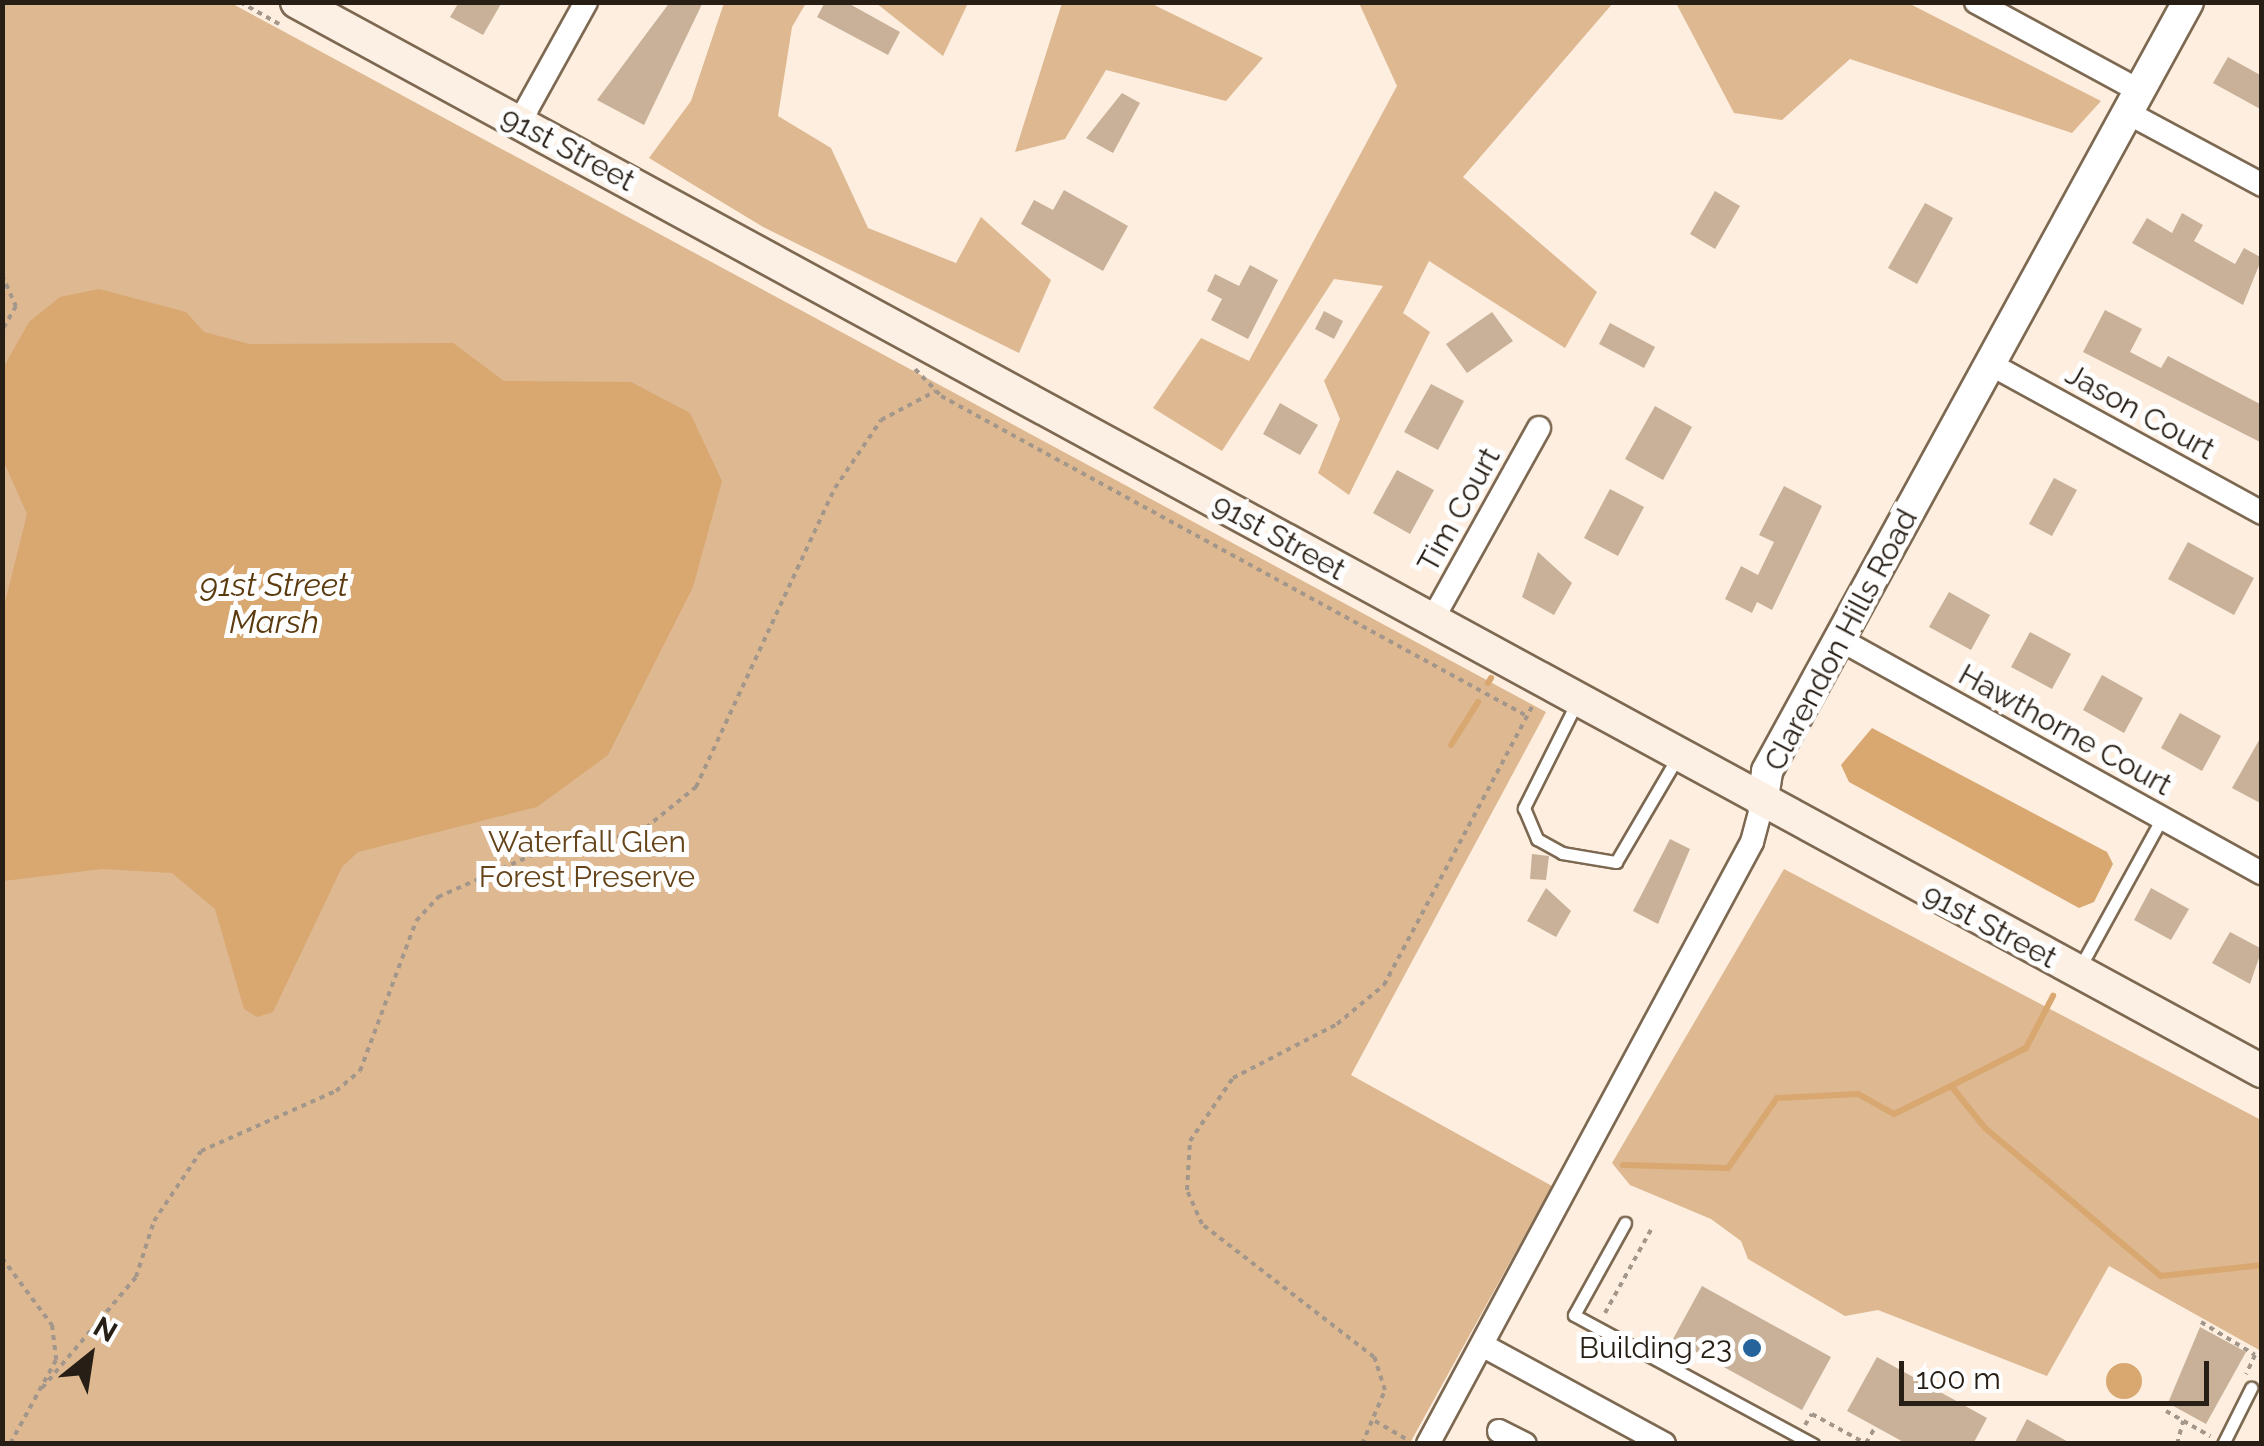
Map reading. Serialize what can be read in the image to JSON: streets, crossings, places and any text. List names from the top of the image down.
{
  "streets": {
    "main road": ["91st Street"],
    "street": [
      "Jason Court",
      "Tim Court",
      "Clarendon Hills Road",
      "Hawthorne Court"
    ]
  },
  "crossings": [
    ["91st Street", "Tim Court"],
    ["91st Street", "Clarendon Hills Road"],
    ["Jason Court", "Clarendon Hills Road"],
    ["Clarendon Hills Road", "Hawthorne Court"]
  ],
  "water": ["91st Street Marsh"],
  "parks": ["Waterfall Glen Forest Preserve"],
  "places": ["Building 23"],
  "scale_bar": "100 m",
  "north": "top right"
}
